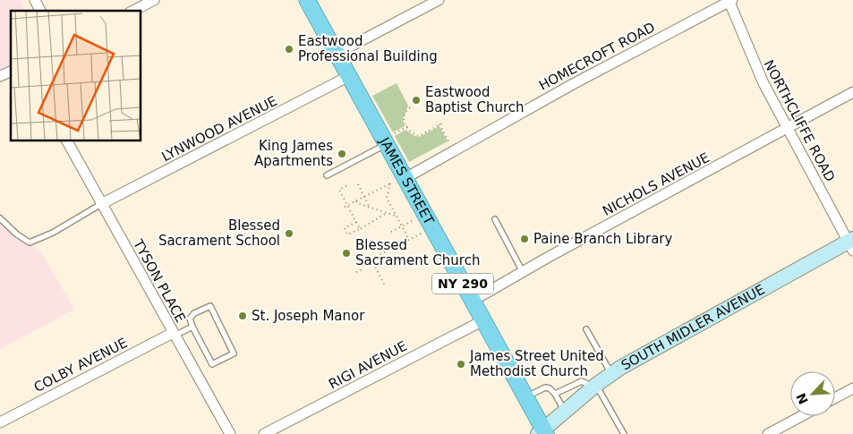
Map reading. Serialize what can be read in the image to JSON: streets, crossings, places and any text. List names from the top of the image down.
{
  "streets": {
    "main road": ["JAMES STREET", "NY 290", "SOUTH MIDLER AVENUE"],
    "street": [
      "HOMECROFT ROAD",
      "NORTHCLIFFE ROAD",
      "LYNWOOD AVENUE",
      "NICHOLS AVENUE",
      "TYSON PLACE",
      "COLBY AVENUE",
      "RIGI AVENUE"
    ]
  },
  "crossings": [
    ["HOMECROFT ROAD", "NORTHCLIFFE ROAD"],
    ["HOMECROFT ROAD", "JAMES STREET"],
    ["NORTHCLIFFE ROAD", "NICHOLS AVENUE"],
    ["NORTHCLIFFE ROAD", "SOUTH MIDLER AVENUE"],
    ["LYNWOOD AVENUE", "JAMES STREET"],
    ["LYNWOOD AVENUE", "TYSON PLACE"],
    ["JAMES STREET", "NICHOLS AVENUE"],
    ["JAMES STREET", "SOUTH MIDLER AVENUE"],
    ["JAMES STREET", "RIGI AVENUE"],
    ["TYSON PLACE", "COLBY AVENUE"]
  ],
  "places": [
    "Eastwood Professional Building",
    "Eastwood Baptist Church",
    "King James Apartments",
    "Blessed Sacrament School",
    "Paine Branch Library",
    "Blessed Sacrament Church",
    "St. Joseph Manor",
    "James Street United Methodist Church"
  ],
  "north": "bottom left"
}
